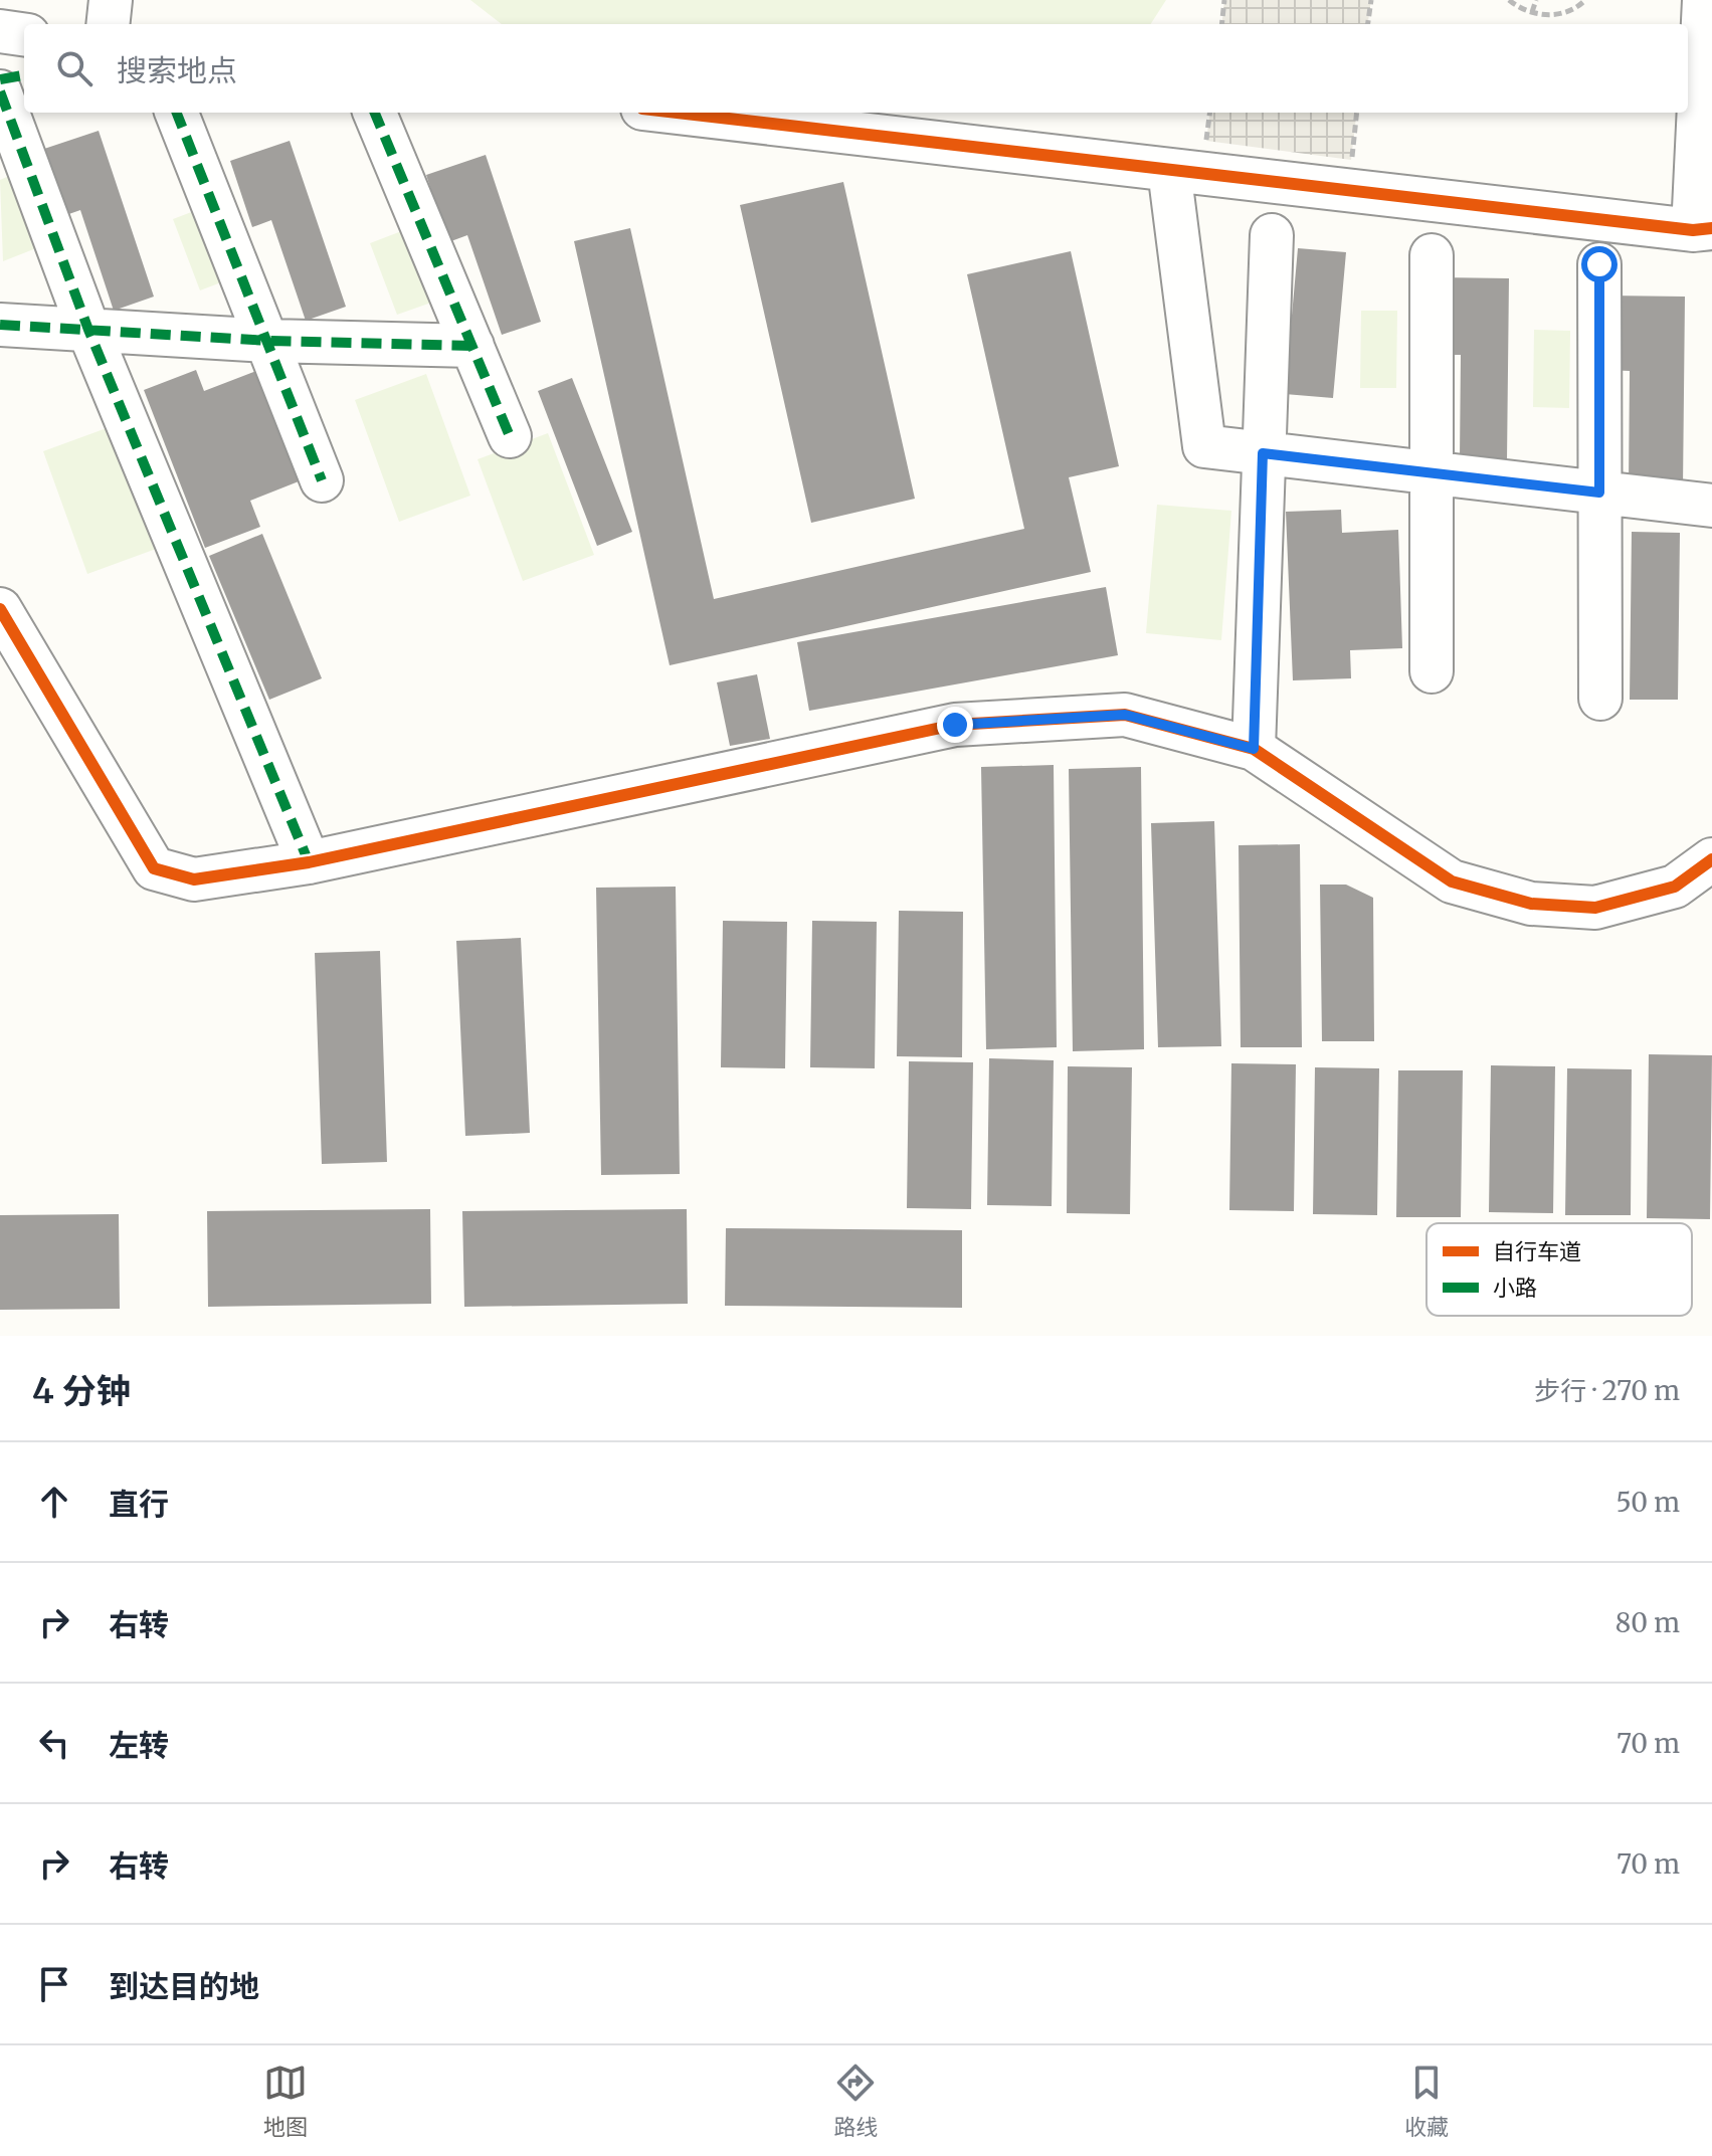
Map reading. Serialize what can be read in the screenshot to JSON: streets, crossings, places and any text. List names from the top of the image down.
{
  "legend": ["自行车道", "小路"],
  "page": {
    "search": "搜索地点",
    "heading": ["4 分钟", "步行 · 270 m"],
    "list": [
      ["直行", "50 m"],
      ["右转", "80 m"],
      ["左转", "70 m"],
      ["右转", "70 m"],
      "到达目的地"
    ],
    "nav": ["地图", "路线", "收藏"]
  }
}
